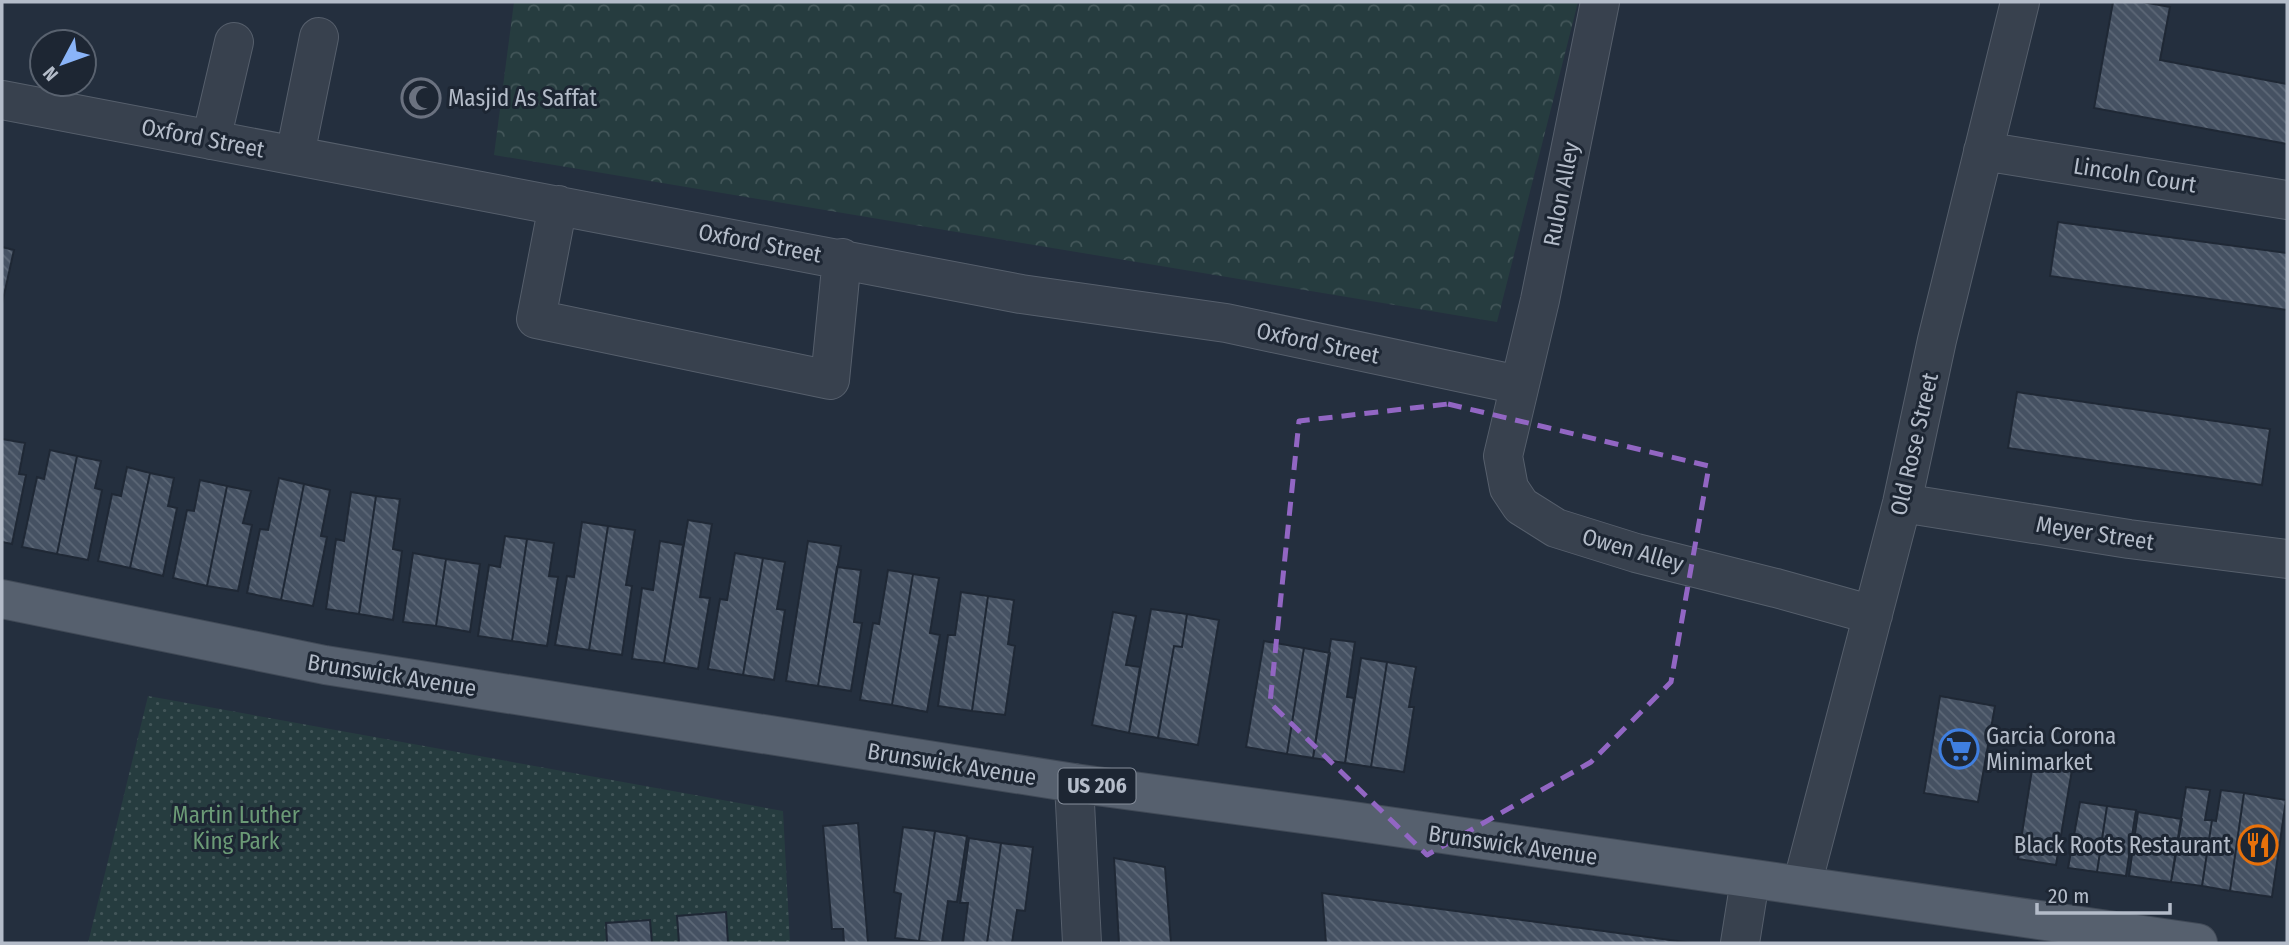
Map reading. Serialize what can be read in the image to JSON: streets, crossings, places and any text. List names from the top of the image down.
{
  "streets": {
    "main road": ["Brunswick Avenue", "US 206"],
    "street": [
      "Oxford Street",
      "Lincoln Court",
      "Rulon Alley",
      "Old Rose Street",
      "Meyer Street",
      "Owen Alley"
    ]
  },
  "crossings": [
    ["Oxford Street", "Rulon Alley"],
    ["Oxford Street", "Owen Alley"],
    ["Lincoln Court", "Old Rose Street"],
    ["Rulon Alley", "Owen Alley"],
    ["Old Rose Street", "Meyer Street"],
    ["Old Rose Street", "Owen Alley"],
    ["Old Rose Street", "Brunswick Avenue"]
  ],
  "parks": ["Martin Luther King Park"],
  "places": {
    "mosque": ["Masjid As Saffat"],
    "supermarket": ["Garcia Corona Minimarket"],
    "restaurant": ["Black Roots Restaurant"]
  },
  "scale_bar": "20 m",
  "north": "bottom left"
}
